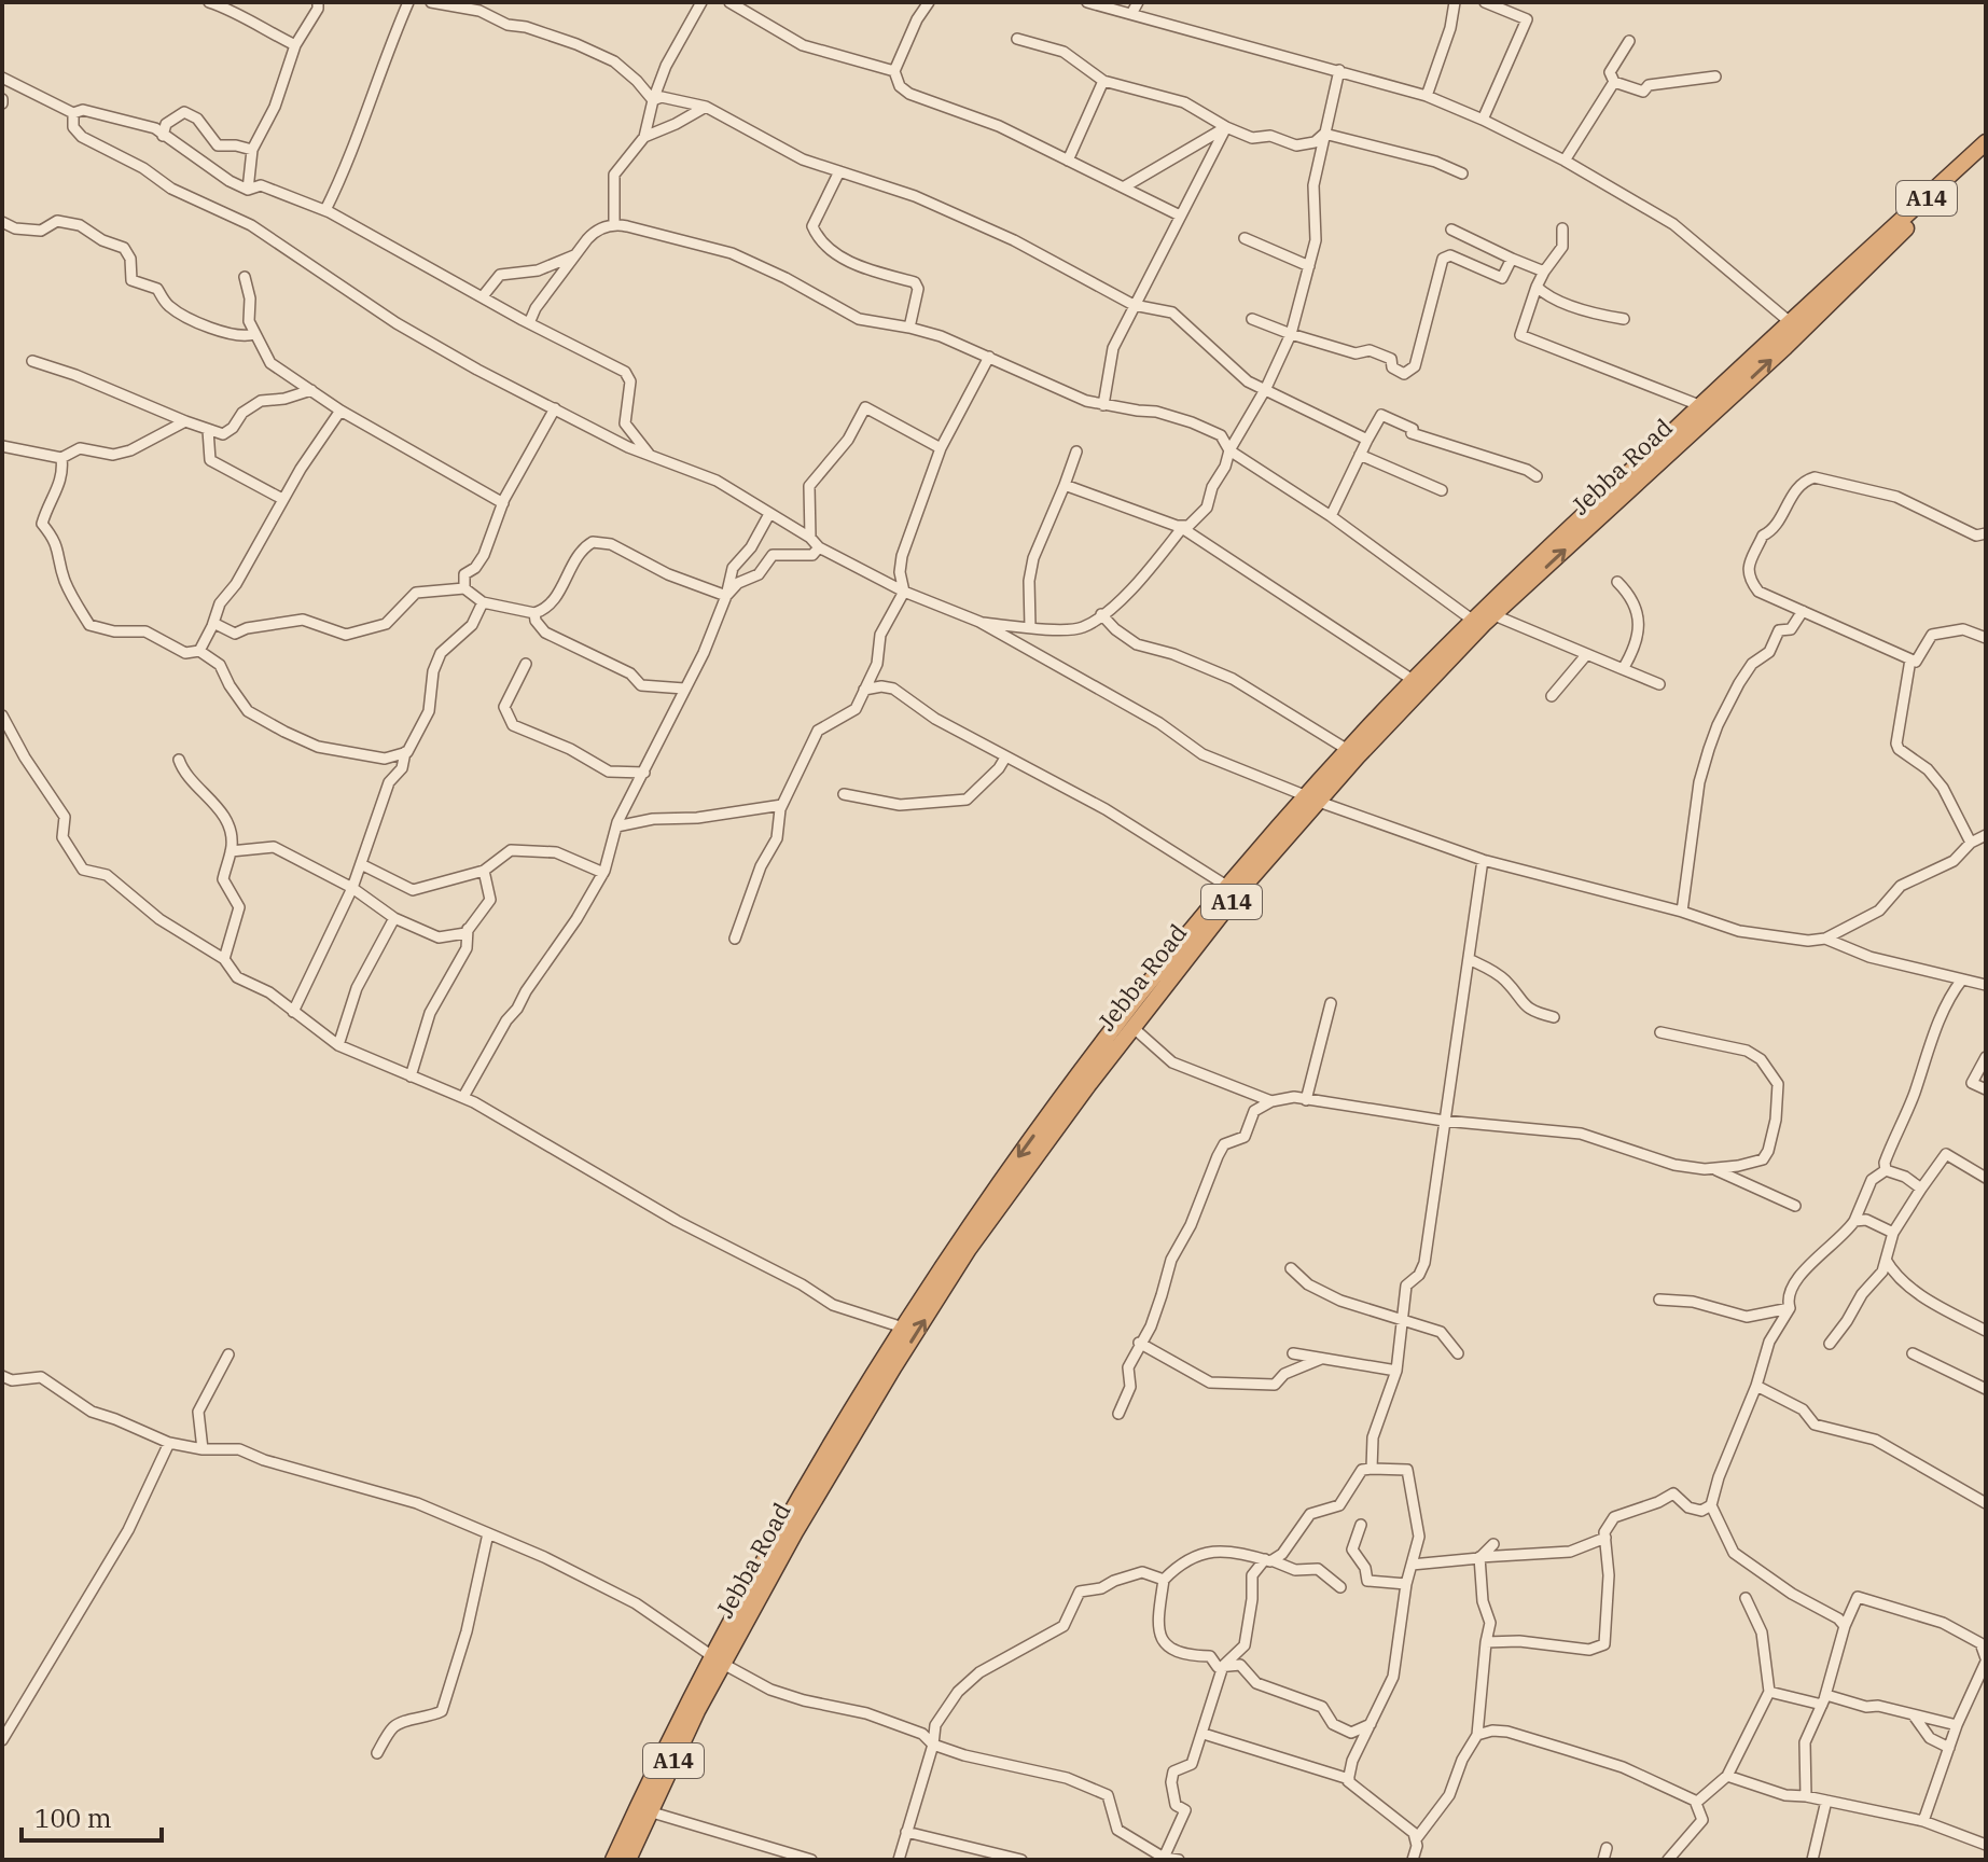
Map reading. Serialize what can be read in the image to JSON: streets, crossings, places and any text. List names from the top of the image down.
{
  "streets": {
    "highway": ["A14", "Jebba Road"]
  },
  "scale_bar": "100 m"
}
